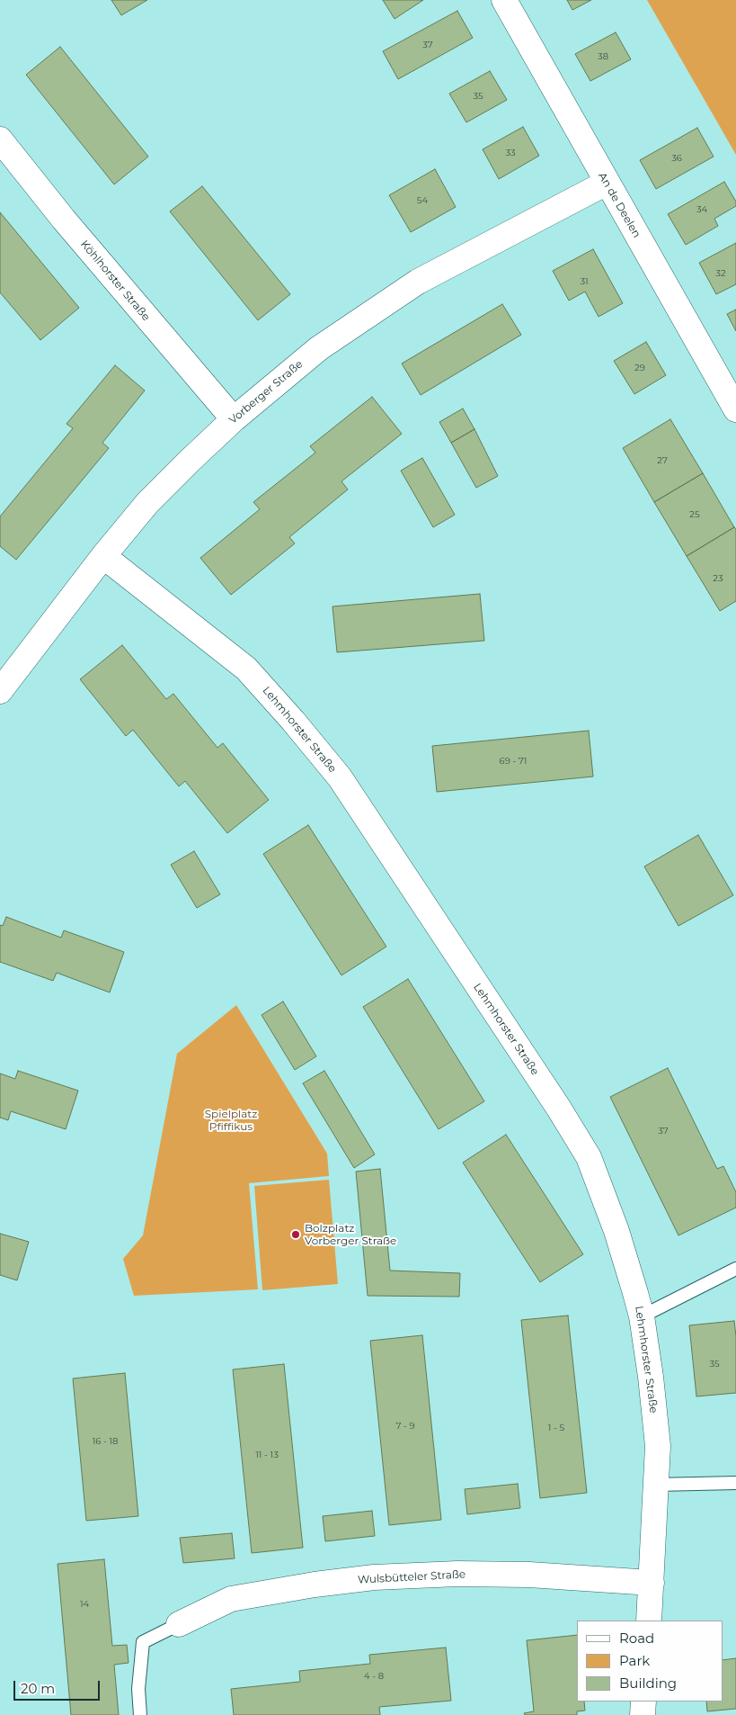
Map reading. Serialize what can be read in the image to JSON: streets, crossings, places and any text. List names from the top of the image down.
{
  "streets": {
    "street": [
      "An de Deelen",
      "Köhlhorster Straße",
      "Vorberger Straße",
      "Lehmhorster Straße",
      "Wulsbütteler Straße"
    ]
  },
  "crossings": [
    ["An de Deelen", "Vorberger Straße"],
    ["Köhlhorster Straße", "Vorberger Straße"],
    ["Vorberger Straße", "Lehmhorster Straße"],
    ["Lehmhorster Straße", "Wulsbütteler Straße"]
  ],
  "parks": ["Spielplatz Pfiffikus"],
  "places": ["Bolzplatz Vorberger Straße"],
  "house_numbers": [
    "37",
    "38",
    "35",
    "33",
    "36",
    "54",
    "34",
    "32",
    "31",
    "29",
    "27",
    "25",
    "23",
    "69 - 71",
    "37",
    "35",
    "7 - 9",
    "1 - 5",
    "16 - 18",
    "11 - 13",
    "14",
    "4 - 8"
  ],
  "legend": ["Road", "Park", "Building"],
  "scale_bar": "20 m"
}
